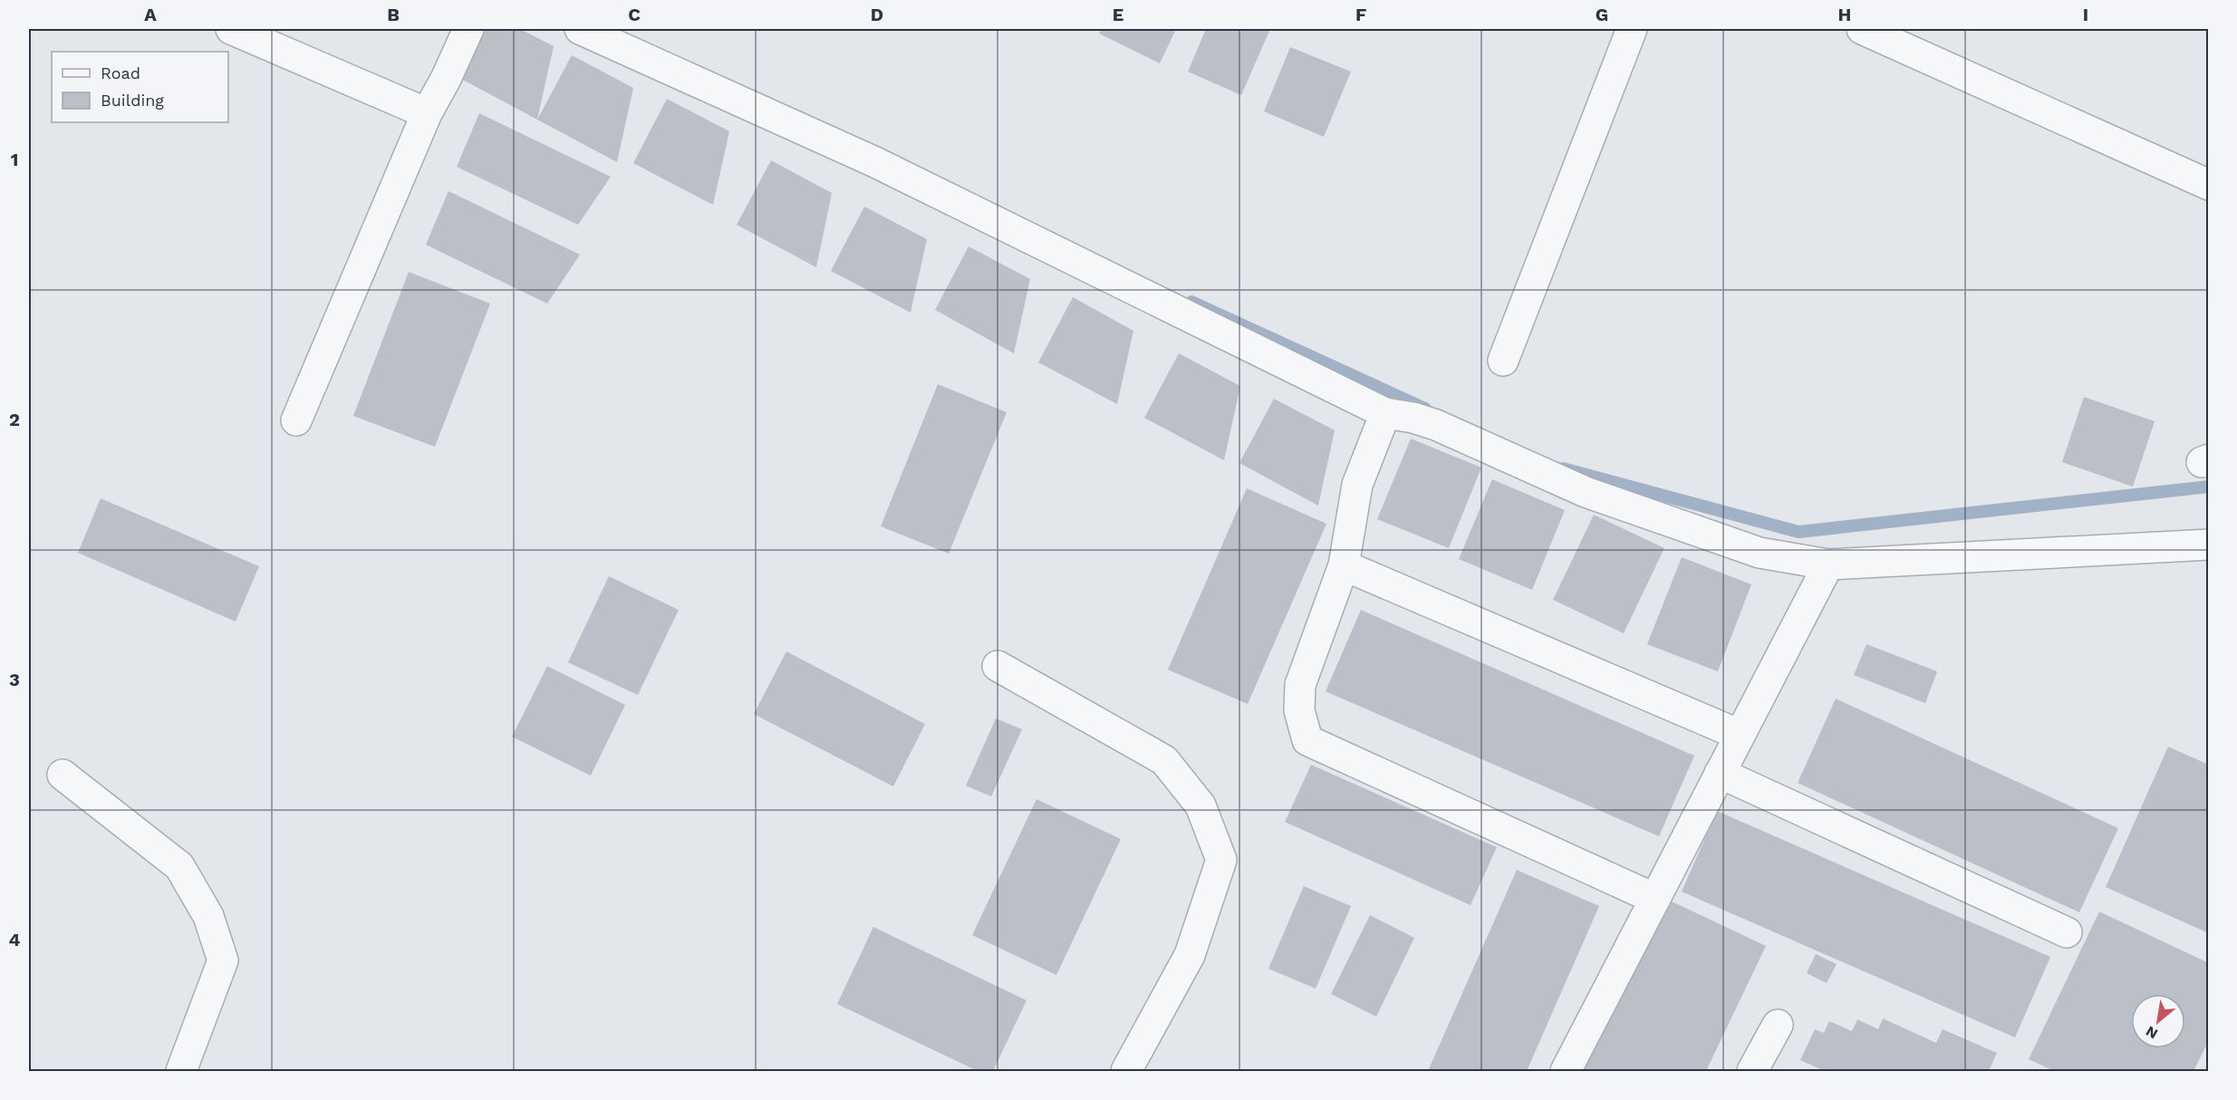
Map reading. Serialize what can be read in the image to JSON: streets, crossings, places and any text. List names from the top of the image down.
{
  "legend": ["Road", "Building"],
  "north": "bottom left",
  "grid": {
    "columns": [
      "A",
      "B",
      "C",
      "D",
      "E",
      "F",
      "G",
      "H",
      "I"
    ],
    "rows": [
      "1",
      "2",
      "3",
      "4"
    ]
  }
}
